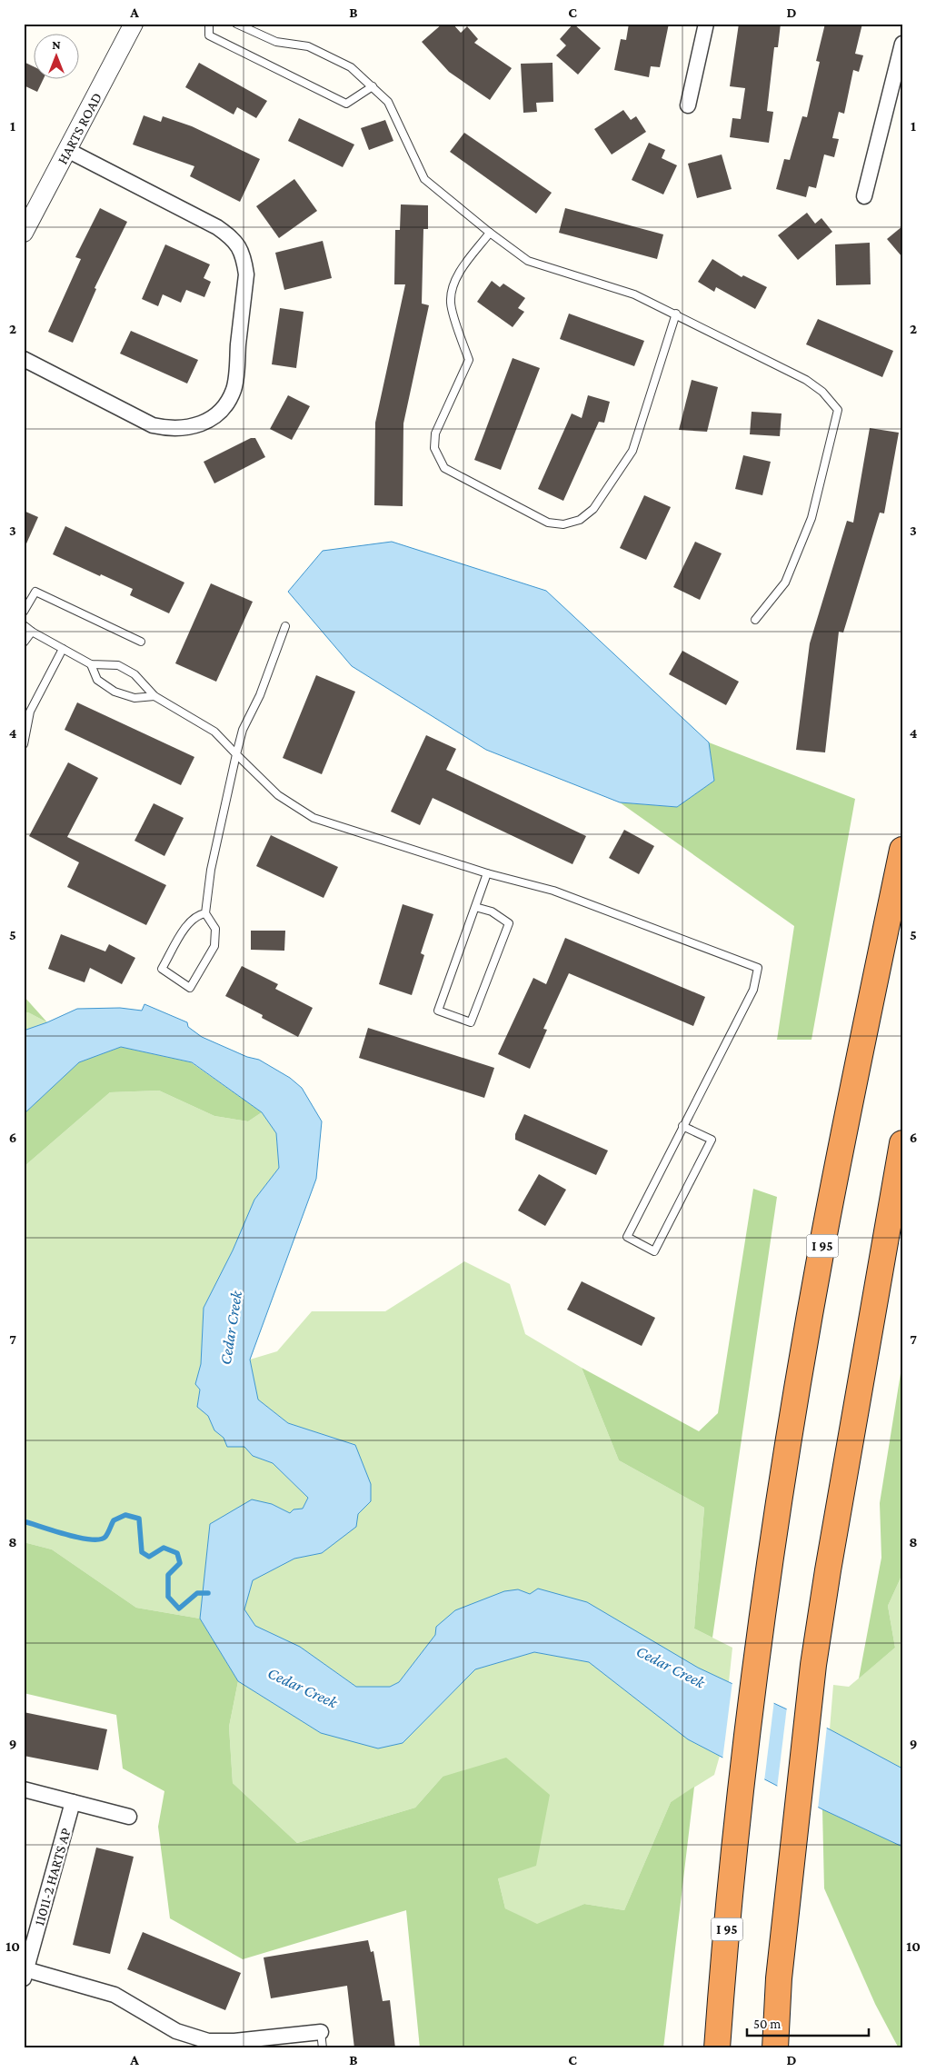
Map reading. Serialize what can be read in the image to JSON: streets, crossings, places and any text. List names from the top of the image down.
{
  "streets": {
    "highway": ["I 95"],
    "street": ["HARTS ROAD", "11011-2 HARTS AP"]
  },
  "water": ["Cedar Creek"],
  "scale_bar": "50 m",
  "north": "top",
  "grid": {
    "columns": [
      "A",
      "B",
      "C",
      "D"
    ],
    "rows": [
      "1",
      "2",
      "3",
      "4",
      "5",
      "6",
      "7",
      "8",
      "9",
      "10"
    ]
  }
}
